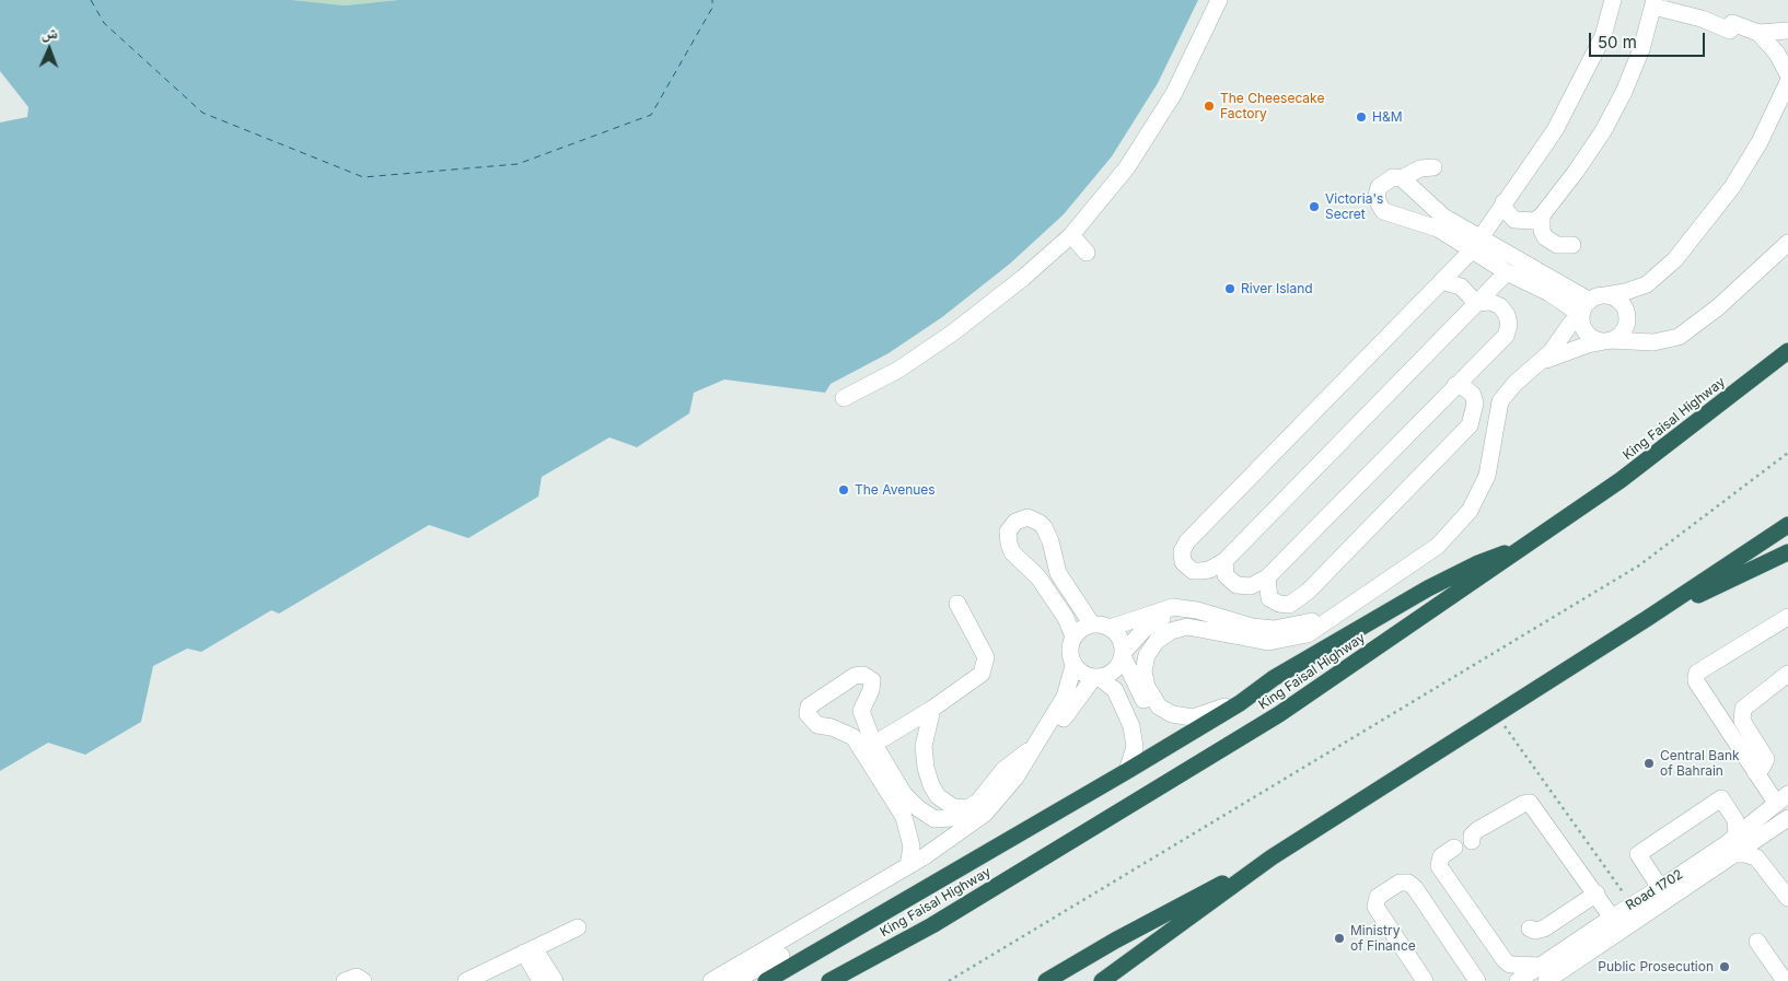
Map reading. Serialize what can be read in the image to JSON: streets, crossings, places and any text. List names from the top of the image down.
{
  "streets": {
    "highway": ["King Faisal Highway"],
    "street": ["Road 1702"]
  },
  "places": [
    "The Cheesecake Factory",
    "H&M",
    "Victoria's Secret",
    "River Island",
    "The Avenues",
    "Central Bank of Bahrain",
    "Ministry of Finance",
    "Public Prosecution"
  ],
  "scale_bar": "50 m",
  "north": "top"
}
